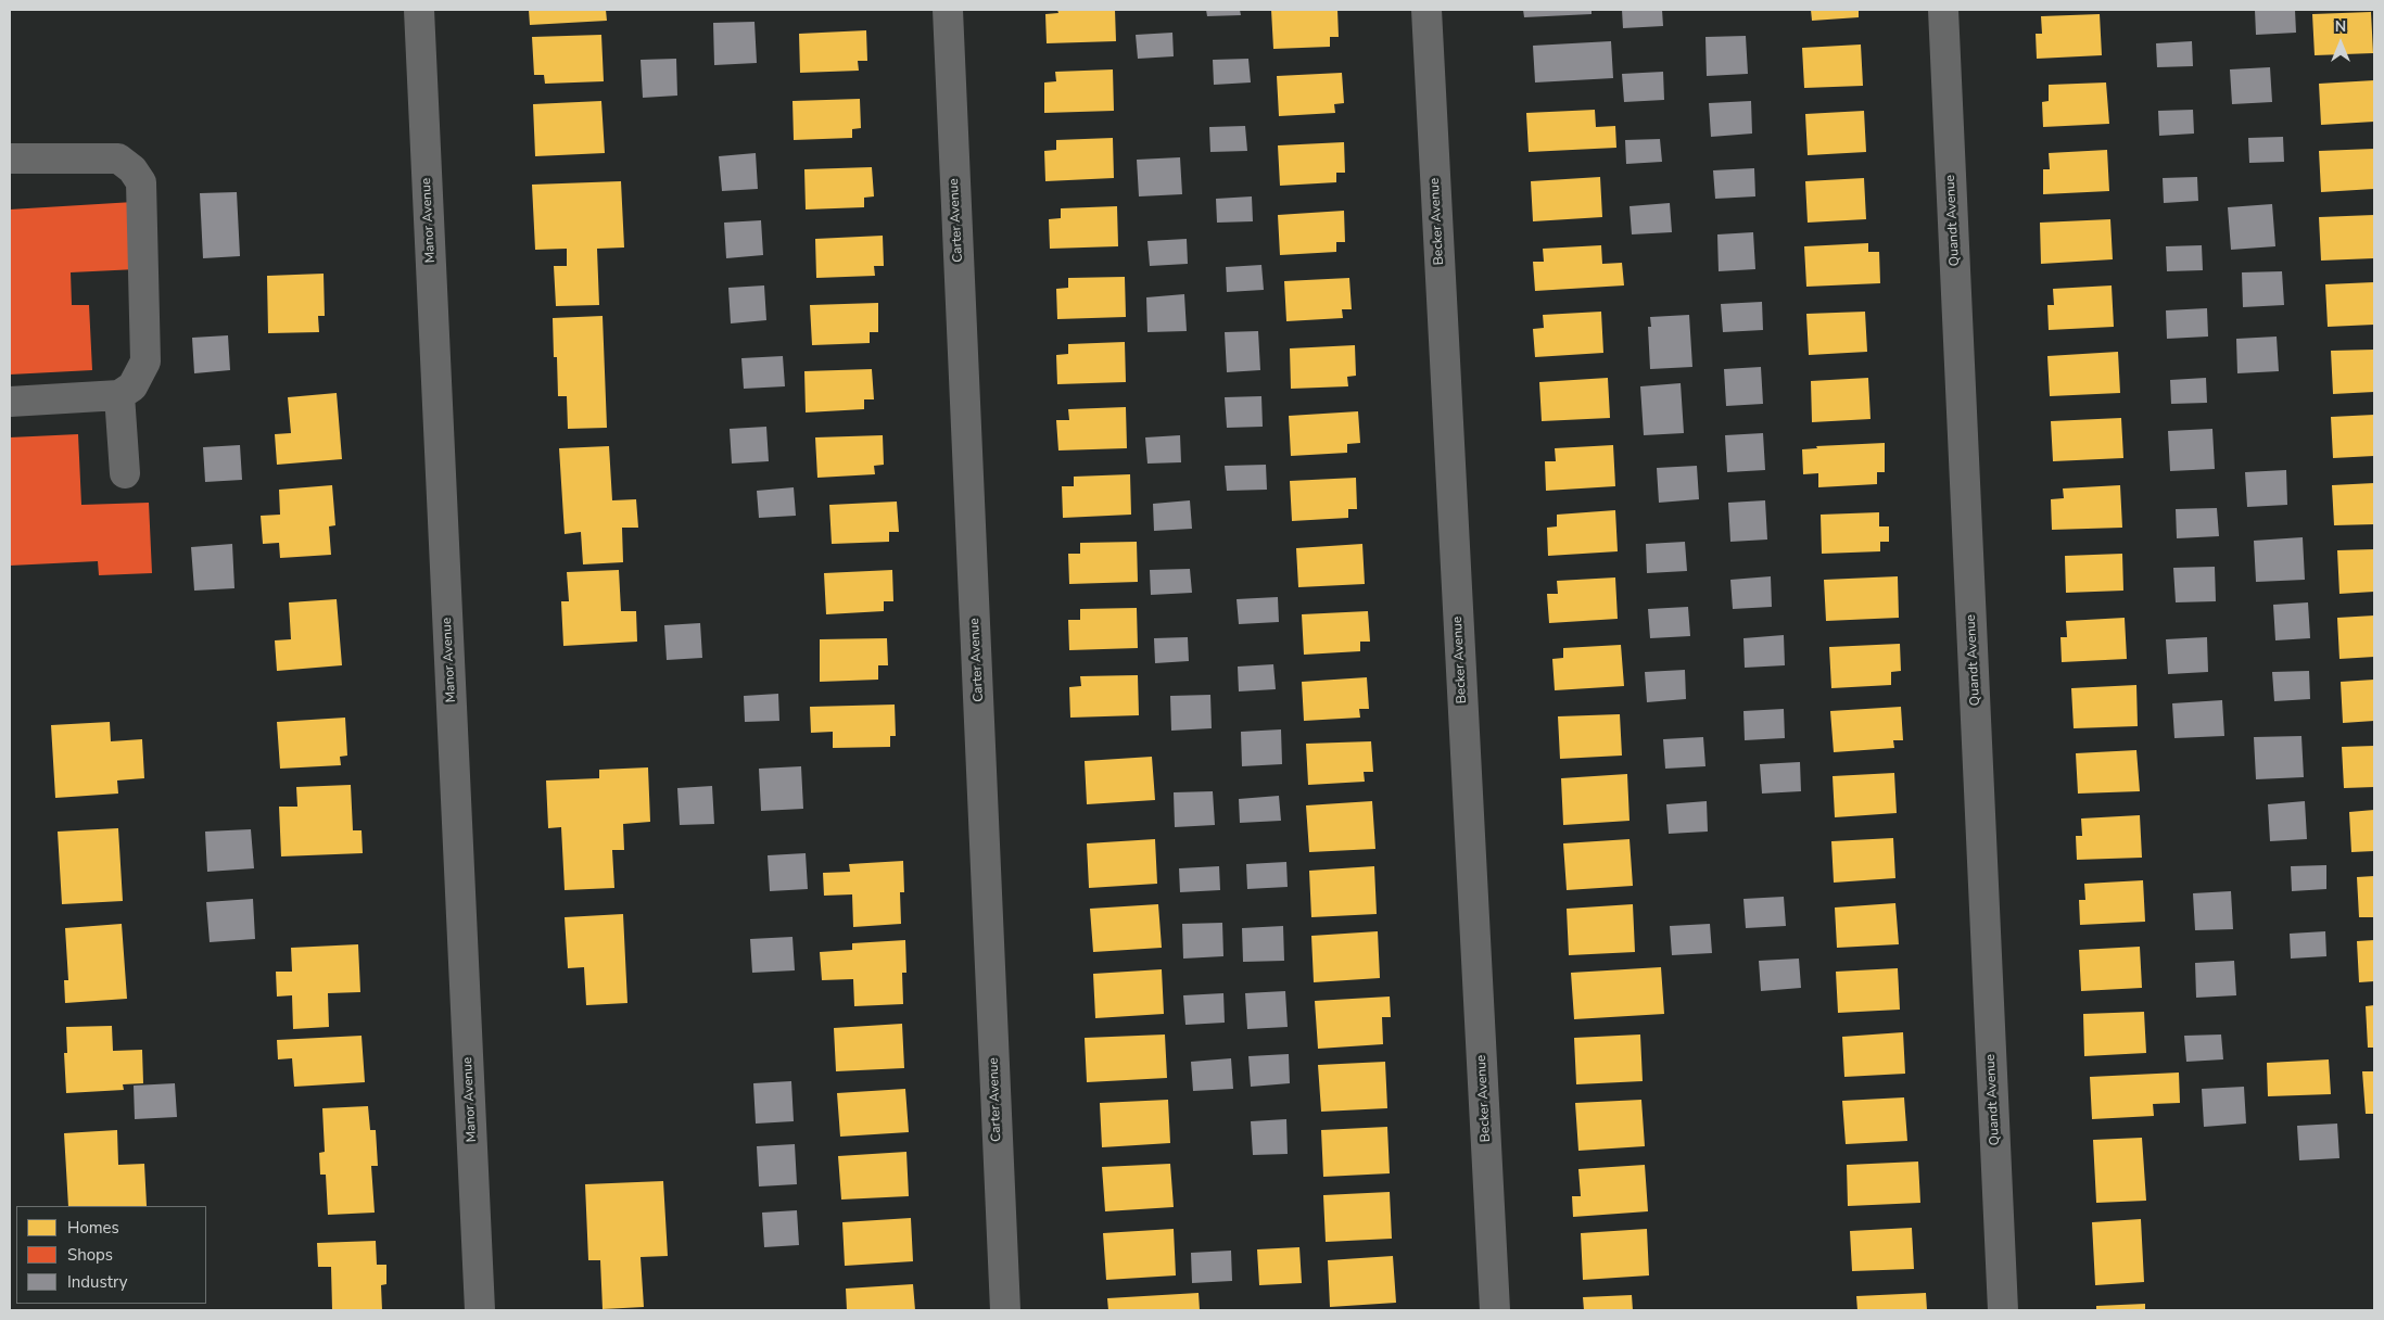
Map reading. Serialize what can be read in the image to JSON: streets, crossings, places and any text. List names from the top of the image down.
{
  "streets": {
    "street": [
      "Manor Avenue",
      "Carter Avenue",
      "Quandt Avenue",
      "Becker Avenue"
    ]
  },
  "legend": ["Homes", "Shops", "Industry"],
  "north": "top"
}
